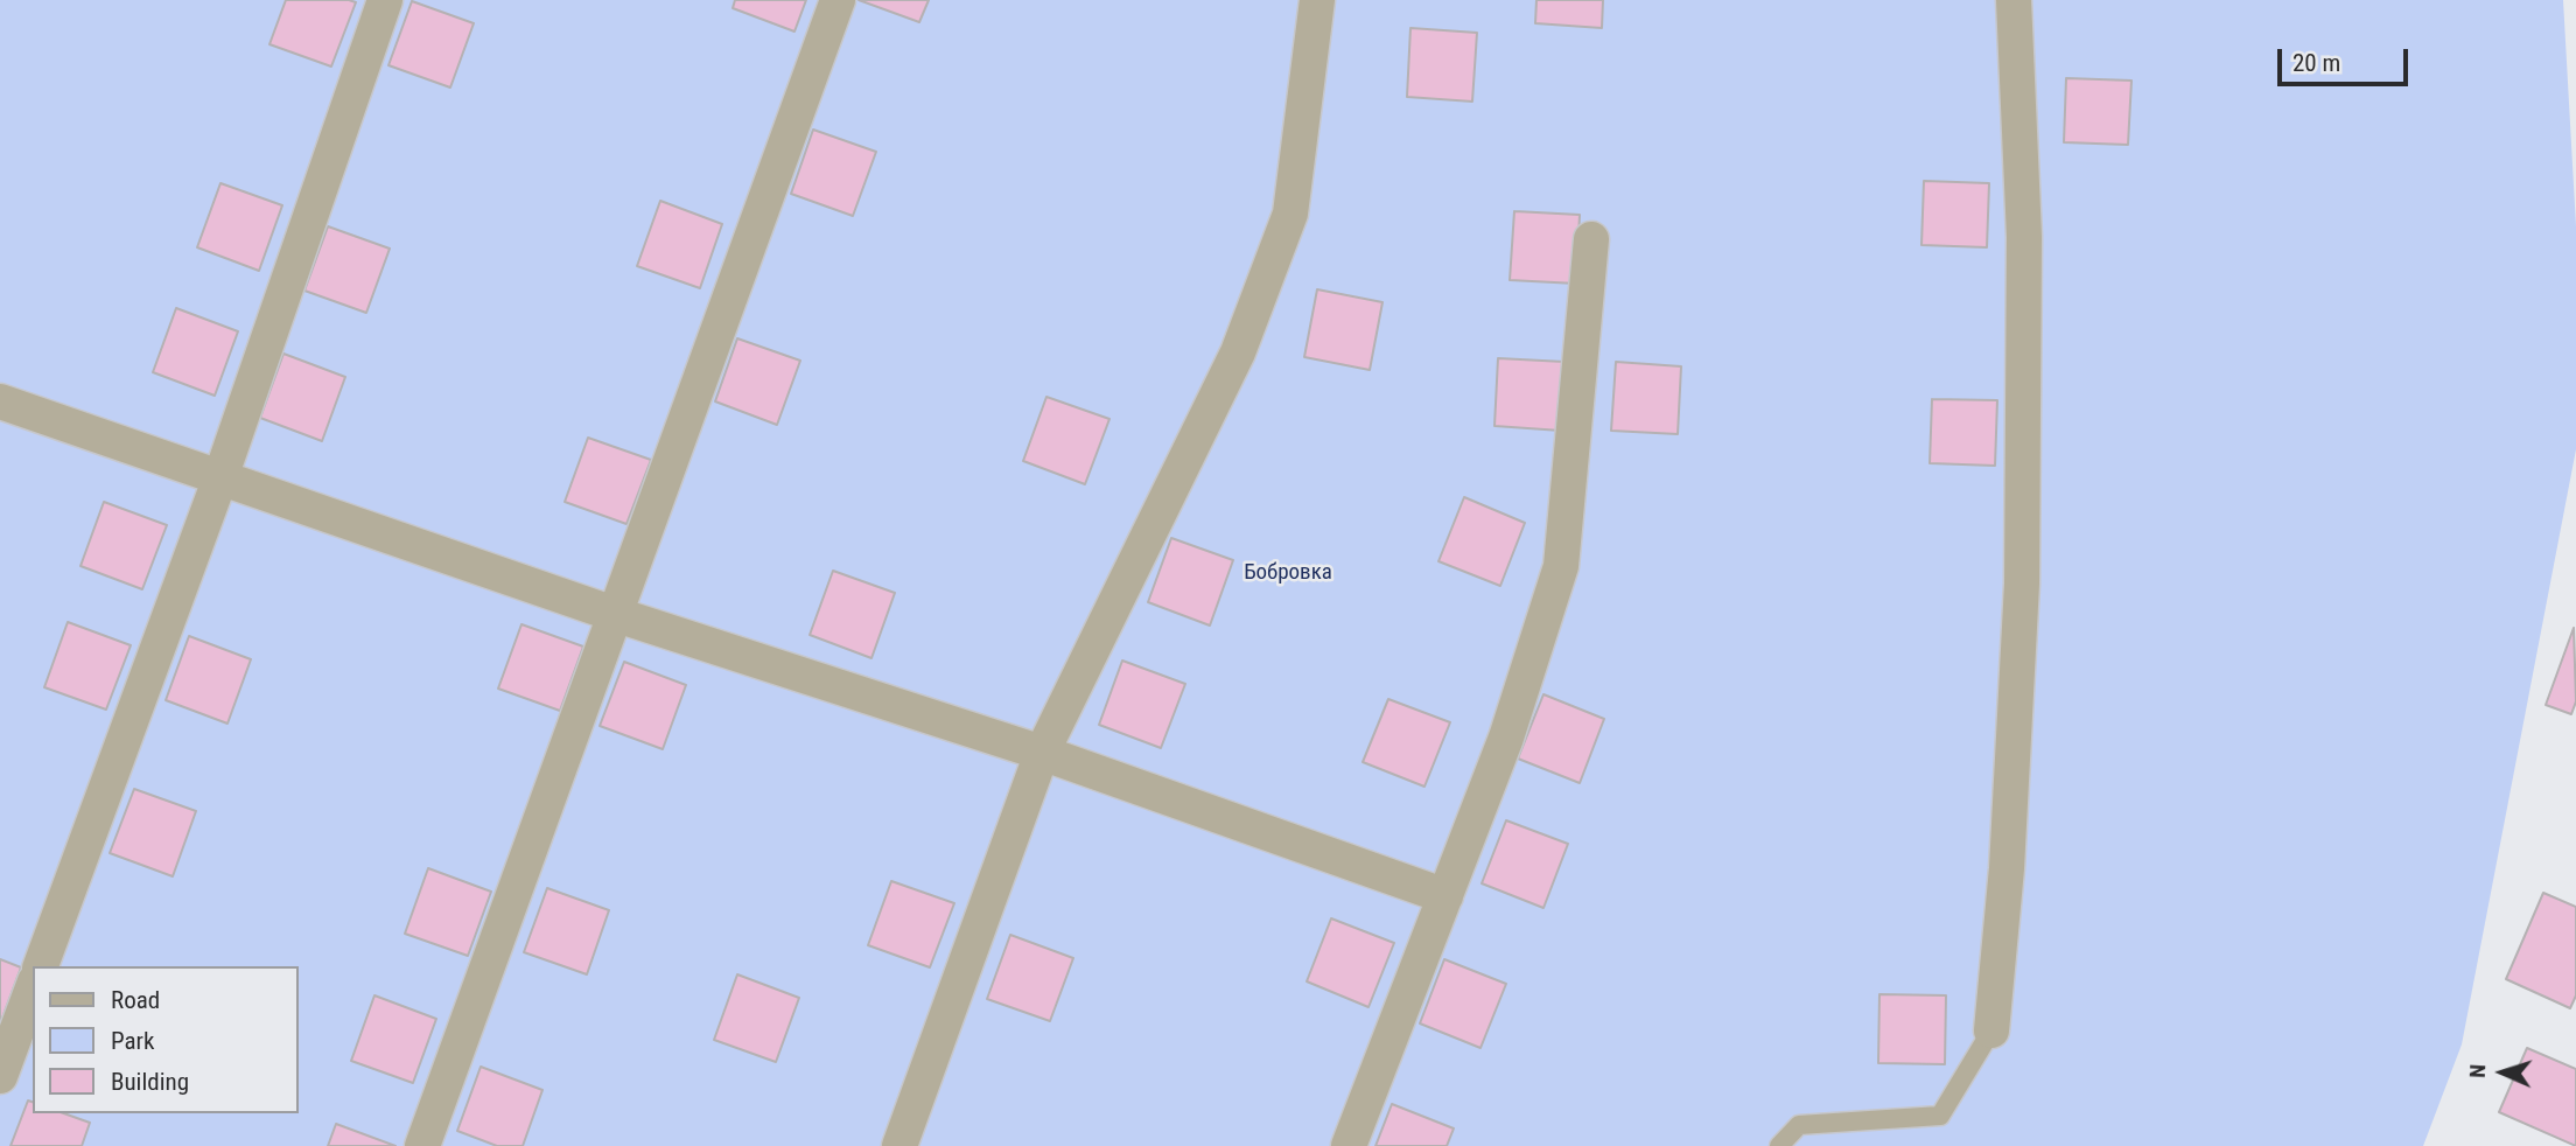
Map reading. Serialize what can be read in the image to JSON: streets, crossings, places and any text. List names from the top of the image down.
{
  "parks": ["Бобровка"],
  "legend": ["Road", "Park", "Building"],
  "scale_bar": "20 m",
  "north": "left"
}
